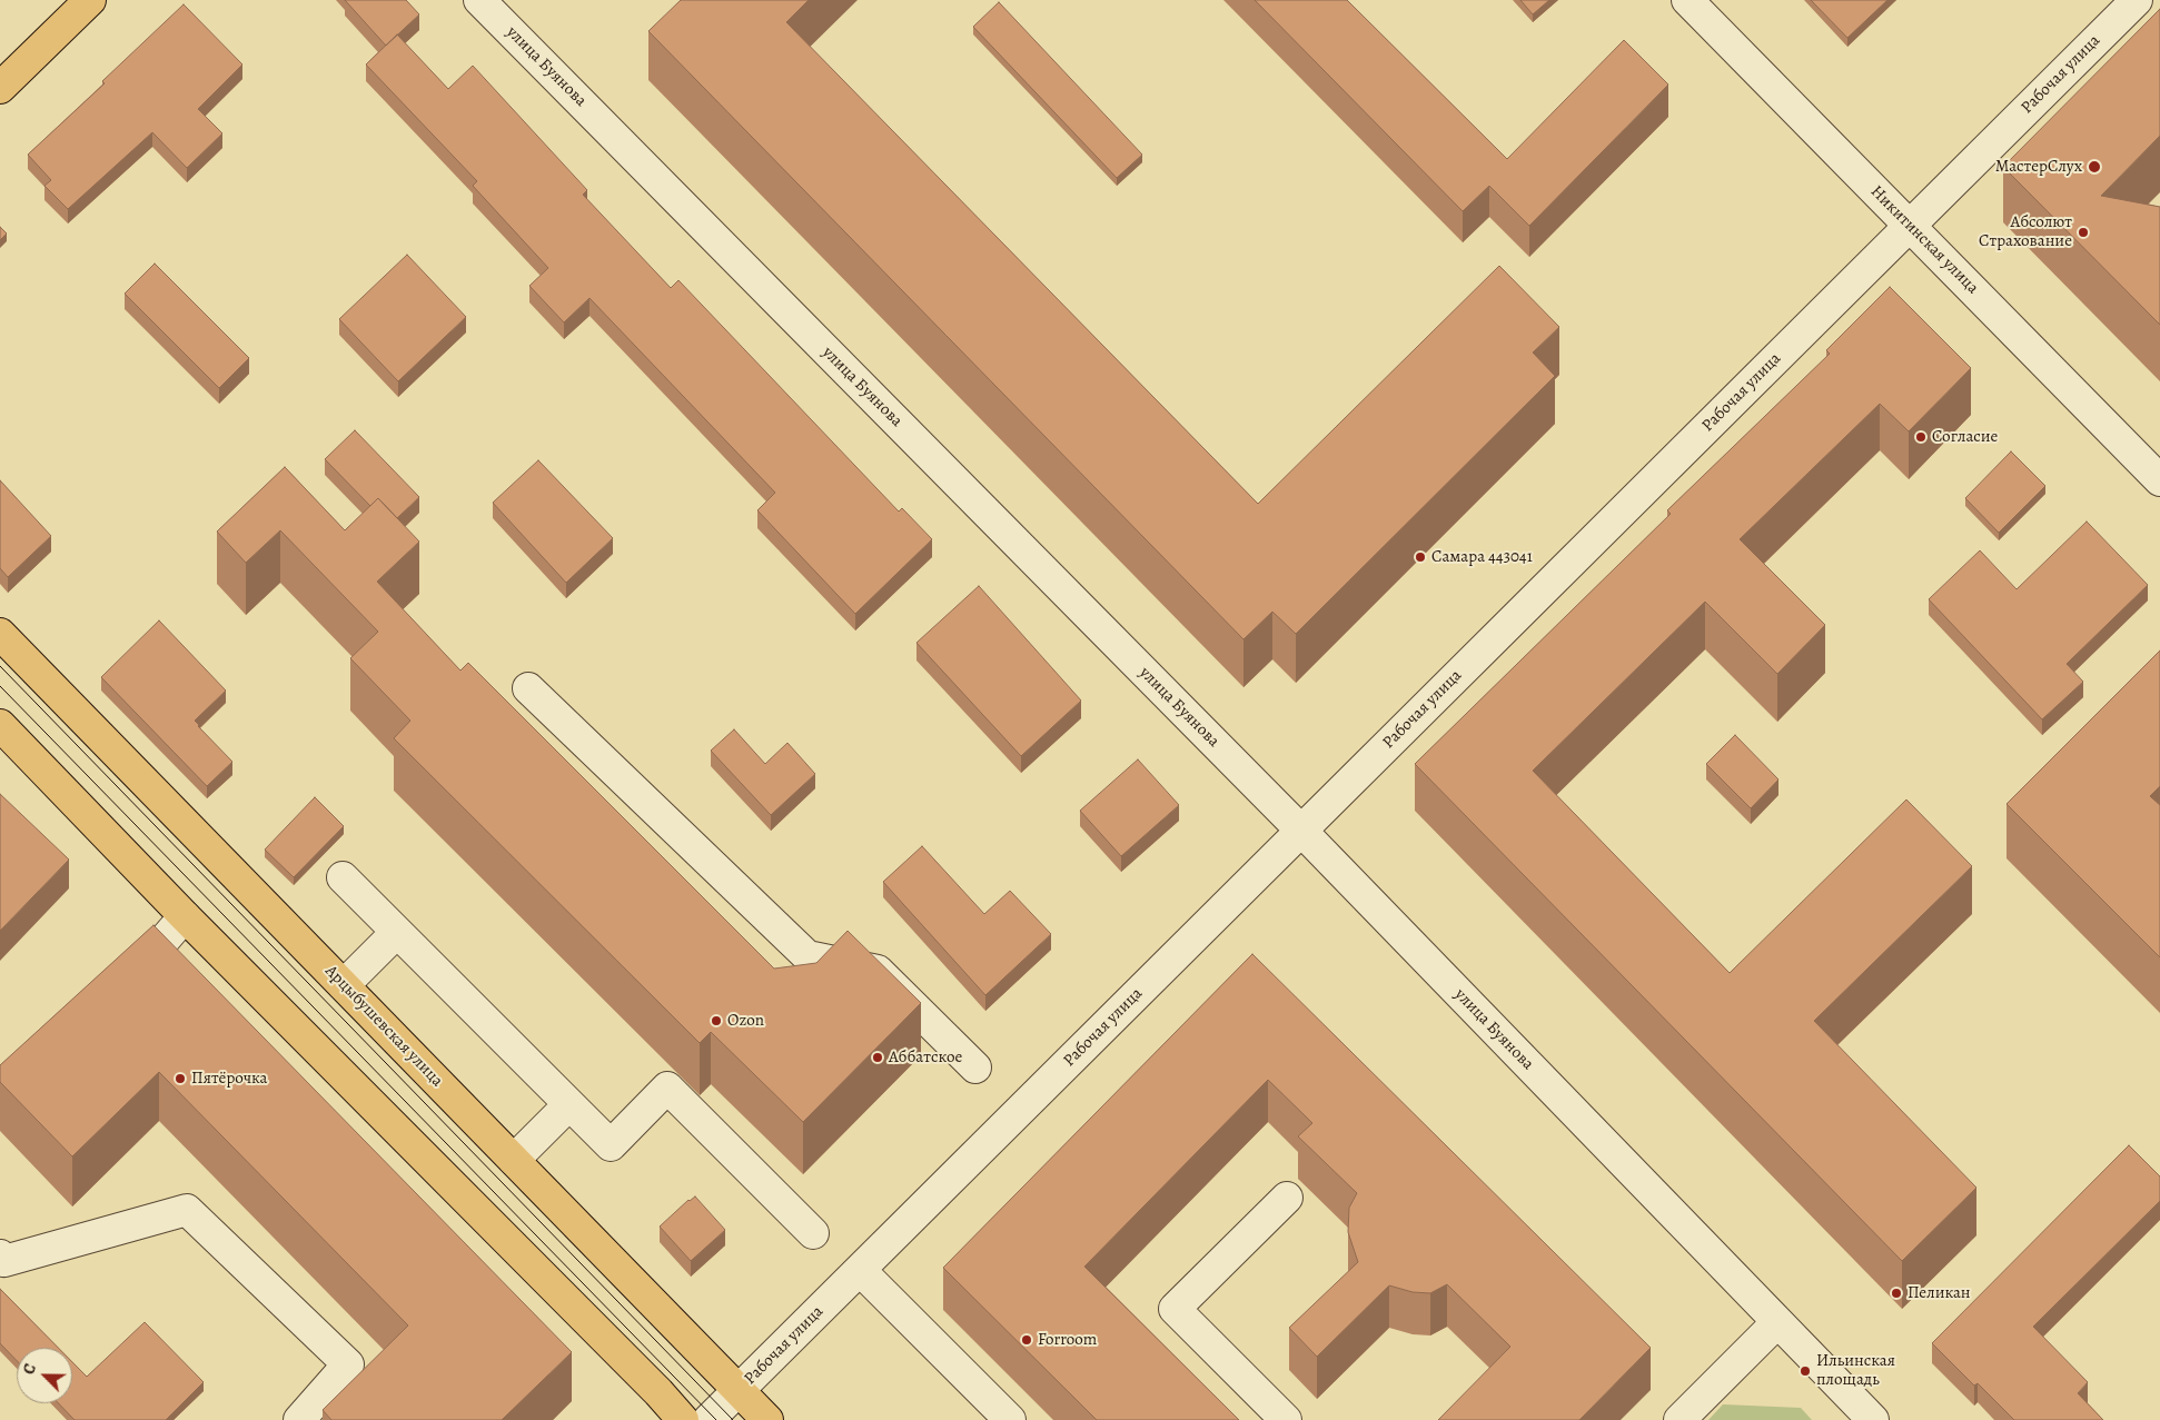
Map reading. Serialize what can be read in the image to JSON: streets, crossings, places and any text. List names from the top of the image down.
{
  "streets": {
    "main road": ["Арцыбушевская улица"],
    "street": ["улица Буянова", "Рабочая улица", "Никитинская улица"]
  },
  "crossings": [
    ["улица Буянова", "Рабочая улица"],
    ["Рабочая улица", "Никитинская улица"],
    ["Рабочая улица", "Арцыбушевская улица"]
  ],
  "places": [
    "МастерСлух",
    "Абсолют Страхование",
    "Согласие",
    "Самара 443041",
    "Ozon",
    "Аббатское",
    "Пятёрочка",
    "Пеликан",
    "Forroom",
    "Ильинская площадь"
  ],
  "north": "top left"
}
